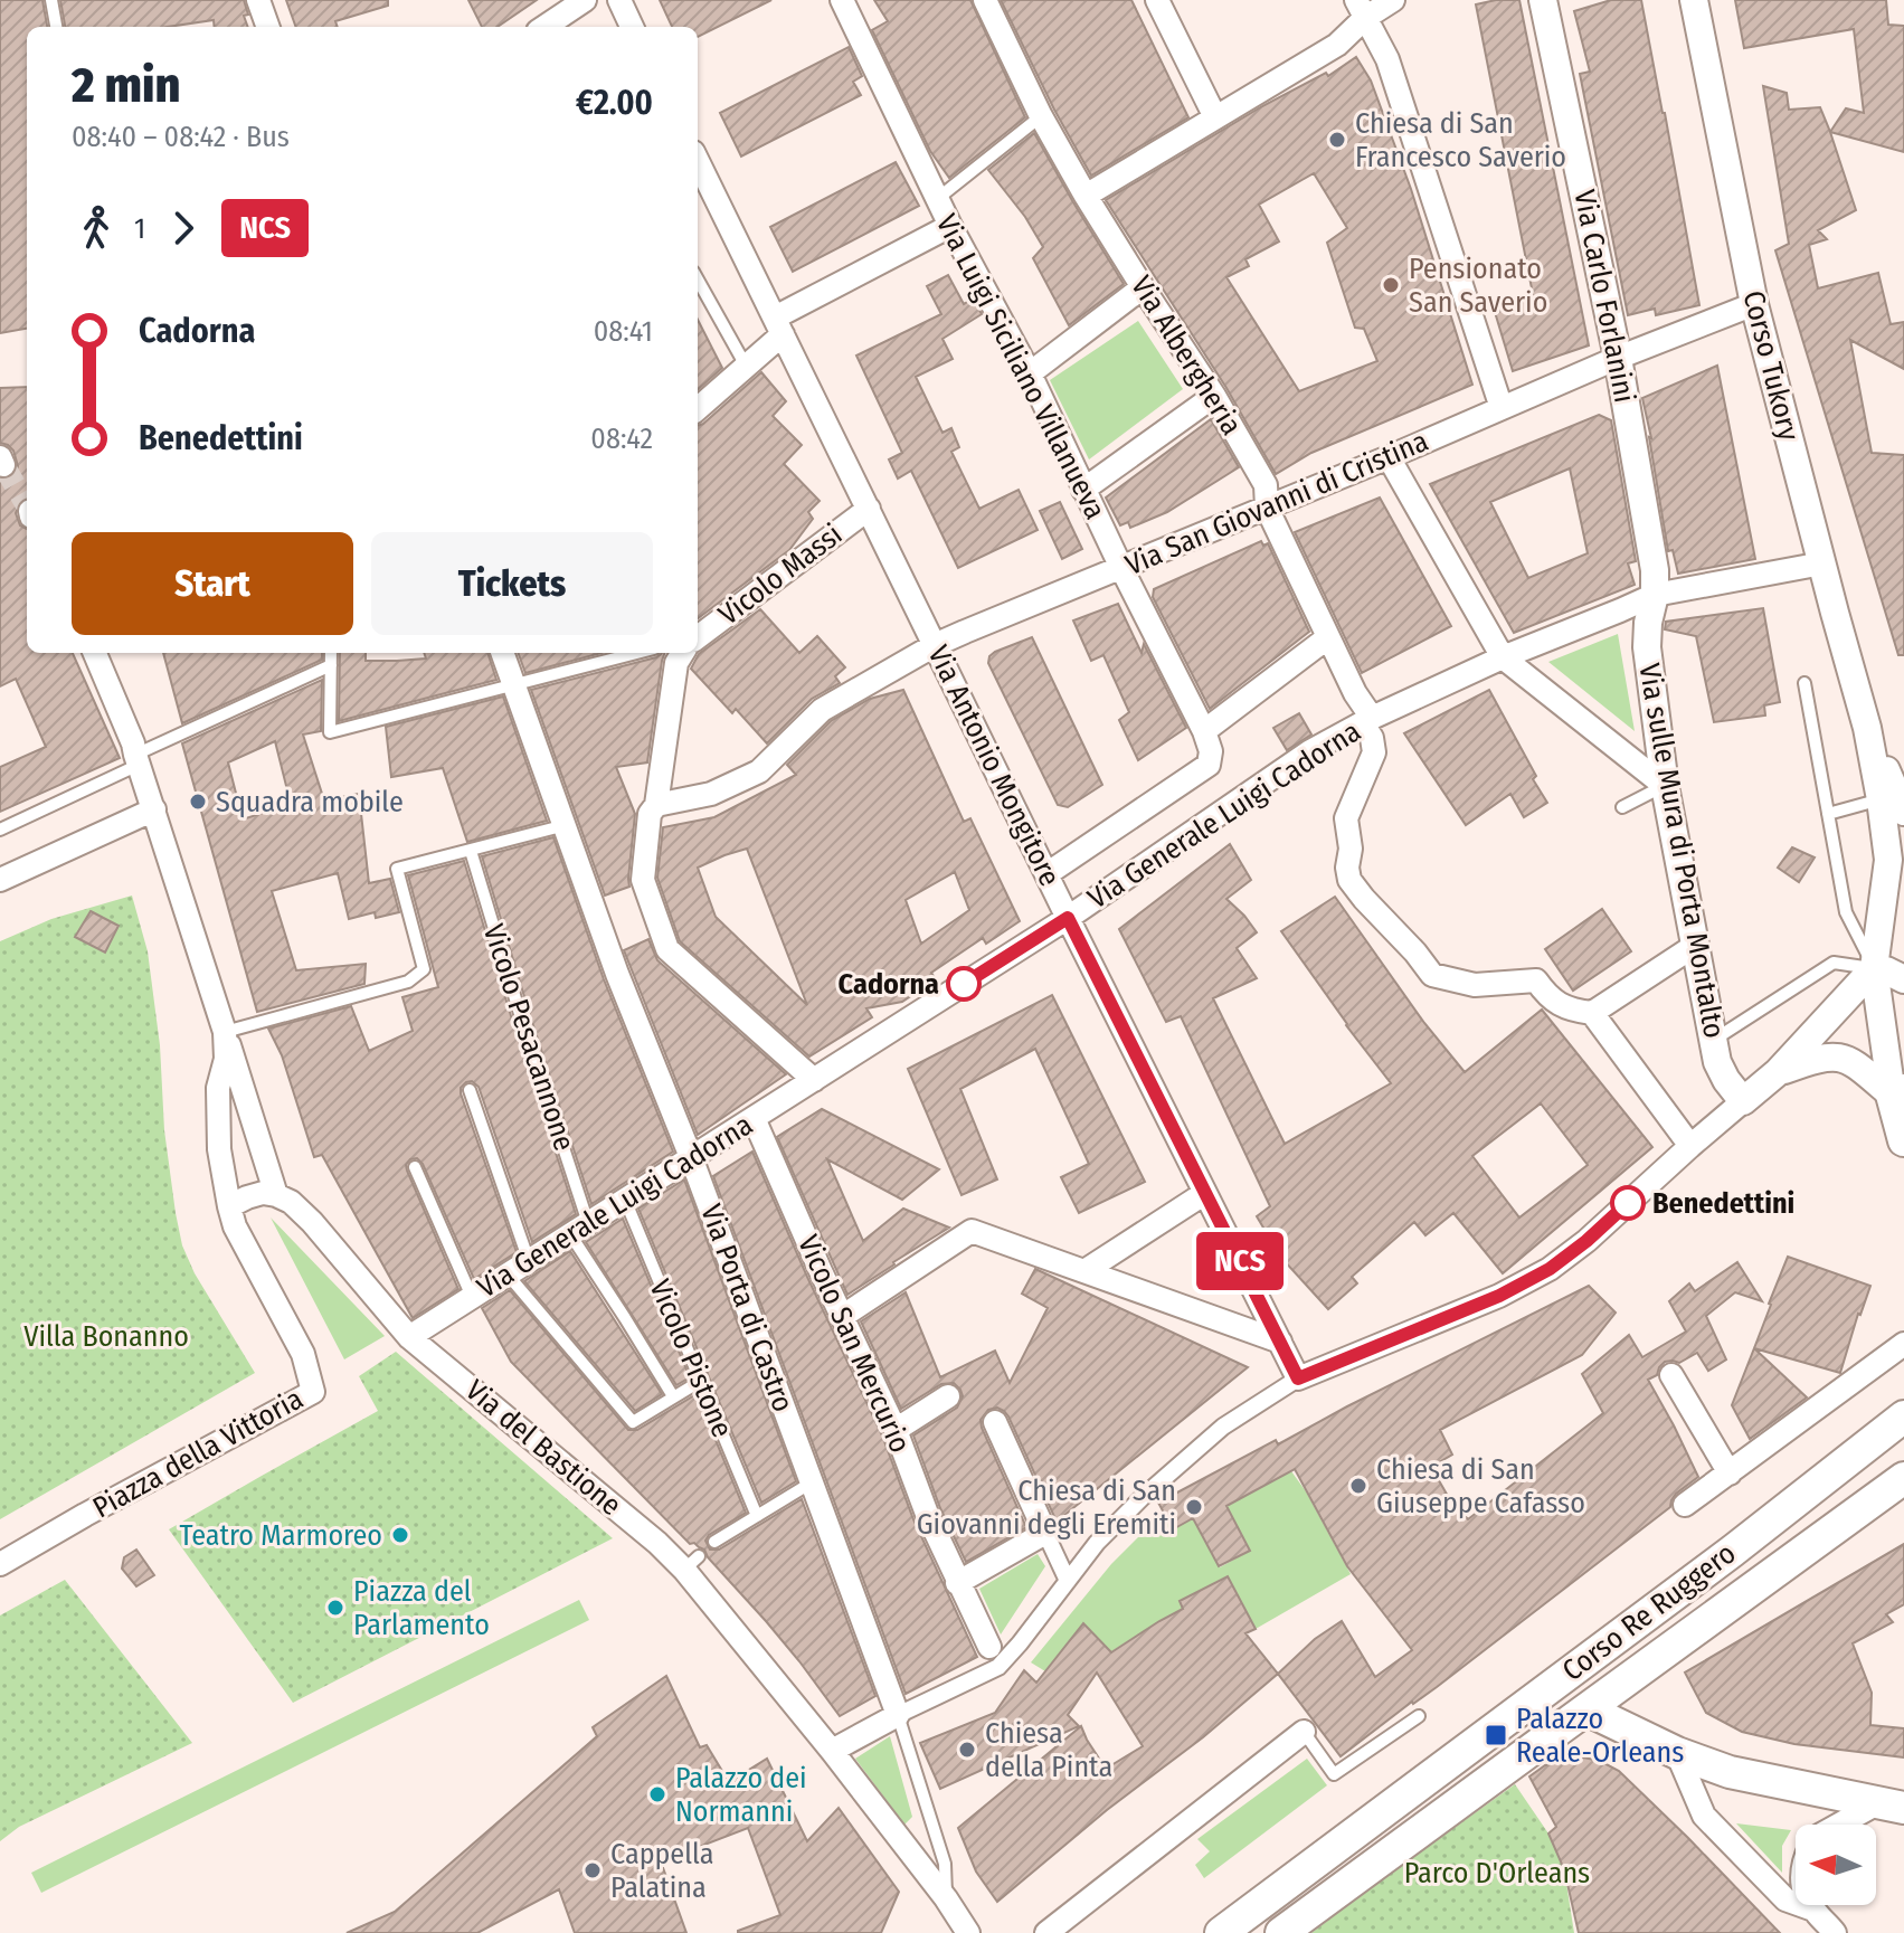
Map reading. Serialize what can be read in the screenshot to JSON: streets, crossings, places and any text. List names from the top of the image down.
{
  "streets": {
    "main road": ["Corso Tukory", "Corso Re Ruggero"],
    "street": [
      "Via Carlo Forlanini",
      "Via Albergheria",
      "Via Luigi Siciliano Villanueva",
      "Via San Giovanni di Cristina",
      "Vicolo Massi",
      "Via Antonio Mongitore",
      "Via Generale Luigi Cadorna",
      "Via sulle Mura di Porta Montalto",
      "Via Porta di Castro",
      "Vicolo San Mercurio",
      "Via del Bastione",
      "Piazza della Vittoria"
    ],
    "lane": ["Vicolo Pesacannone", "Vicolo Pistone"]
  },
  "crossings": [
    ["Via Carlo Forlanini", "Via San Giovanni di Cristina"],
    ["Via Carlo Forlanini", "Via Generale Luigi Cadorna"],
    ["Via Carlo Forlanini", "Via sulle Mura di Porta Montalto"],
    ["Via Albergheria", "Via San Giovanni di Cristina"],
    ["Via Albergheria", "Via Generale Luigi Cadorna"],
    ["Corso Tukory", "Via San Giovanni di Cristina"],
    ["Corso Tukory", "Via Generale Luigi Cadorna"],
    ["Via Luigi Siciliano Villanueva", "Via San Giovanni di Cristina"],
    ["Via San Giovanni di Cristina", "Via Antonio Mongitore"],
    ["Vicolo Massi", "Via Antonio Mongitore"],
    ["Via Antonio Mongitore", "Via Generale Luigi Cadorna"],
    ["Via Generale Luigi Cadorna", "Via sulle Mura di Porta Montalto"],
    ["Via Generale Luigi Cadorna", "Vicolo Pesacannone"],
    ["Via Generale Luigi Cadorna", "Via Porta di Castro"],
    ["Via Generale Luigi Cadorna", "Vicolo San Mercurio"],
    ["Via Generale Luigi Cadorna", "Vicolo Pistone"],
    ["Via Generale Luigi Cadorna", "Via del Bastione"]
  ],
  "parks": ["Villa Bonanno", "Parco D'Orleans"],
  "places": {
    "other": [
      "Chiesa di San Francesco Saverio",
      "Pensionato San Saverio",
      "Squadra mobile",
      "Cadorna",
      "Benedettini",
      "Chiesa di San Giuseppe Cafasso",
      "Chiesa di San Giovanni degli Eremiti",
      "Teatro Marmoreo",
      "Piazza del Parlamento",
      "Chiesa della Pinta",
      "Palazzo dei Normanni",
      "Cappella Palatina"
    ],
    "transit": ["Palazzo Reale-Orleans"]
  },
  "lines": ["bus line NCS"],
  "north": "left",
  "page": {
    "on_map": "NCS",
    "heading": ["2 min", "08:40 – 08:42 · Bus", "€2.00"],
    "legs": ["1", "NCS"],
    "list": [
      {
        "name": "Cadorna",
        "value": "08:41"
      },
      {
        "name": "Benedettini",
        "value": "08:42"
      }
    ],
    "buttons": ["Start", "Tickets"]
  }
}
